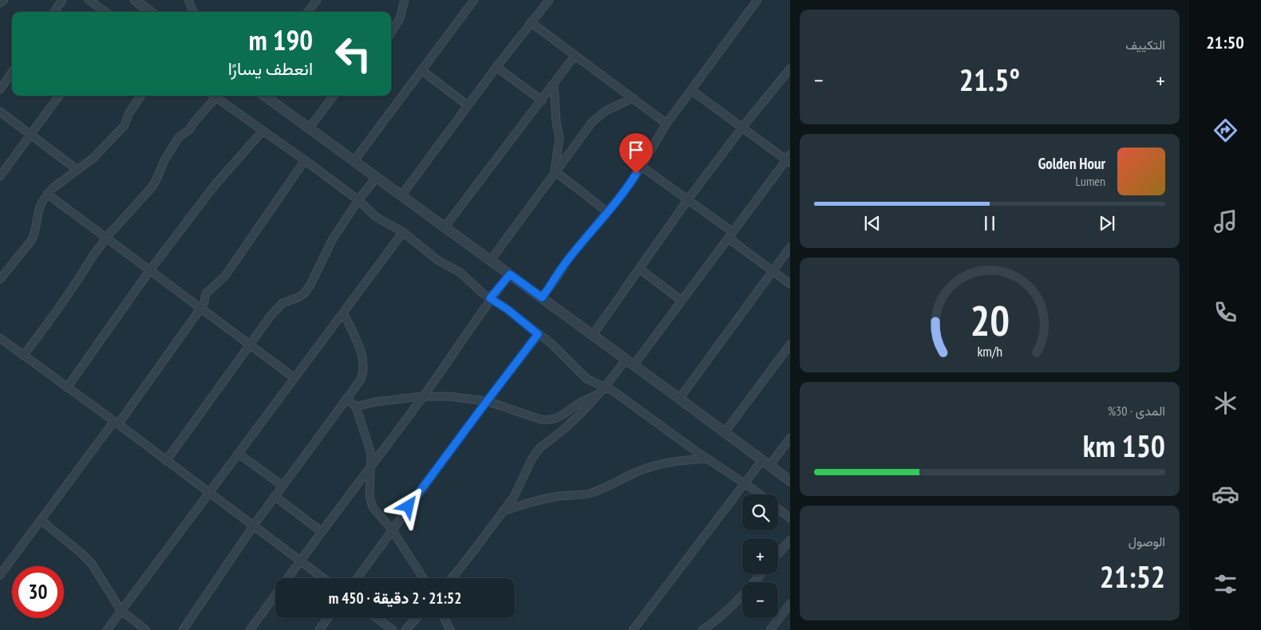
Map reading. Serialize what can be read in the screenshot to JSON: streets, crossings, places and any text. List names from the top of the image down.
{
  "page": {
    "tabs": "21:50",
    "tile": [
      "التكييف",
      ["المدى · 30%", "150 km"],
      ["الوصول", "21:52"]
    ],
    "turn": ["190 m", "انعطف يسارًا"],
    "heat": ["−", "21.5°", "+"],
    "song": ["Golden Hour", "Lumen"],
    "map_buttons": ["+", "−"],
    "limit": "30",
    "trip": "21:52 · 2 دقيقة · 450 m",
    "gauge": ["20", "km/h"]
  }
}
